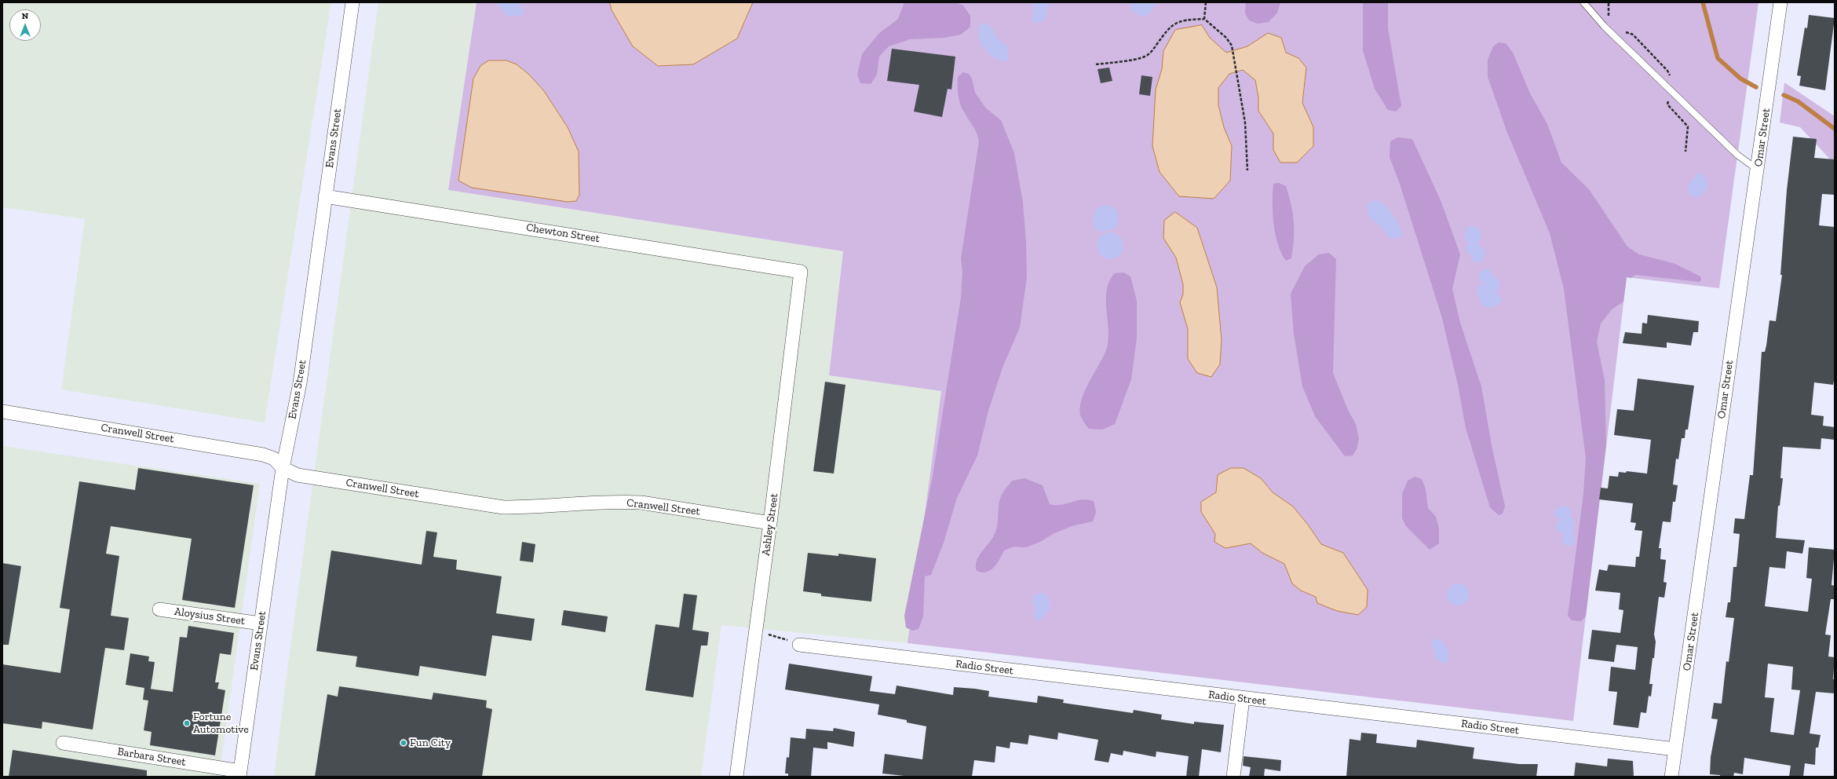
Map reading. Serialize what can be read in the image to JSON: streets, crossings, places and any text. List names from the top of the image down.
{
  "streets": {
    "street": [
      "Omar Street",
      "Evans Street",
      "Chewton Street",
      "Cranwell Street",
      "Ashley Street",
      "Aloysius Street",
      "Radio Street",
      "Barbara Street"
    ]
  },
  "crossings": [
    ["Omar Street", "Radio Street"],
    ["Evans Street", "Chewton Street"],
    ["Evans Street", "Cranwell Street"],
    ["Evans Street", "Aloysius Street"],
    ["Evans Street", "Barbara Street"],
    ["Chewton Street", "Ashley Street"],
    ["Cranwell Street", "Ashley Street"]
  ],
  "places": ["Fortune Automotive", "Fun City"],
  "north": "top"
}
